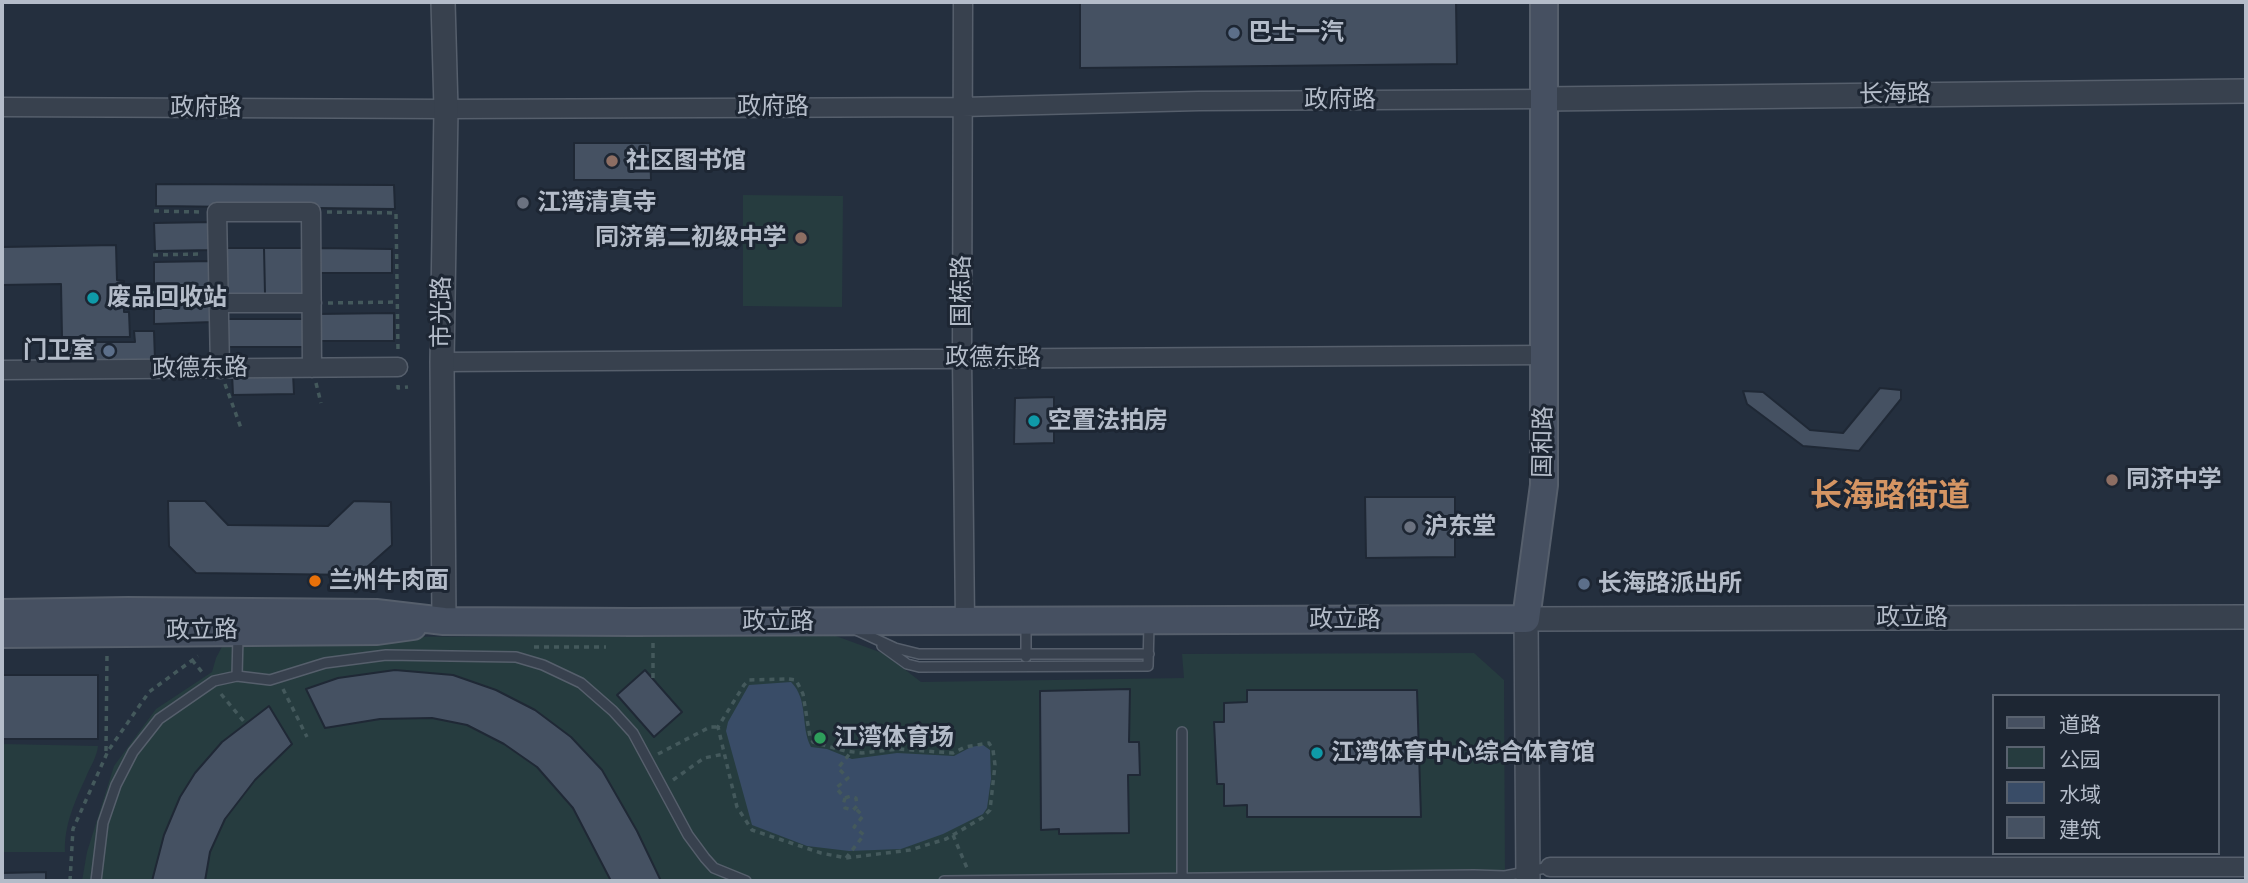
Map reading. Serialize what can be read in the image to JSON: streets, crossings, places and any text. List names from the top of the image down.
{
  "streets": {
    "main road": ["国和路", "政立路"],
    "street": [
      "长海路",
      "政府路",
      "国栋路",
      "市光路",
      "政德东路"
    ]
  },
  "crossings": [
    ["长海路", "政府路"],
    ["长海路", "国和路"],
    ["政府路", "国栋路"],
    ["政府路", "市光路"],
    ["政府路", "国和路"],
    ["国栋路", "政德东路"],
    ["国栋路", "政立路"],
    ["市光路", "政德东路"],
    ["市光路", "政立路"],
    ["政德东路", "国和路"],
    ["国和路", "政立路"]
  ],
  "districts": ["长海路街道"],
  "places": [
    "巴士一汽",
    "社区图书馆",
    "江湾清真寺",
    "同济第二初级中学",
    "废品回收站",
    "门卫室",
    "空置法拍房",
    "同济中学",
    "沪东堂",
    "兰州牛肉面",
    "长海路派出所",
    "江湾体育场",
    "江湾体育中心综合体育馆"
  ],
  "legend": [
    "道路",
    "公园",
    "水域",
    "建筑"
  ]
}
